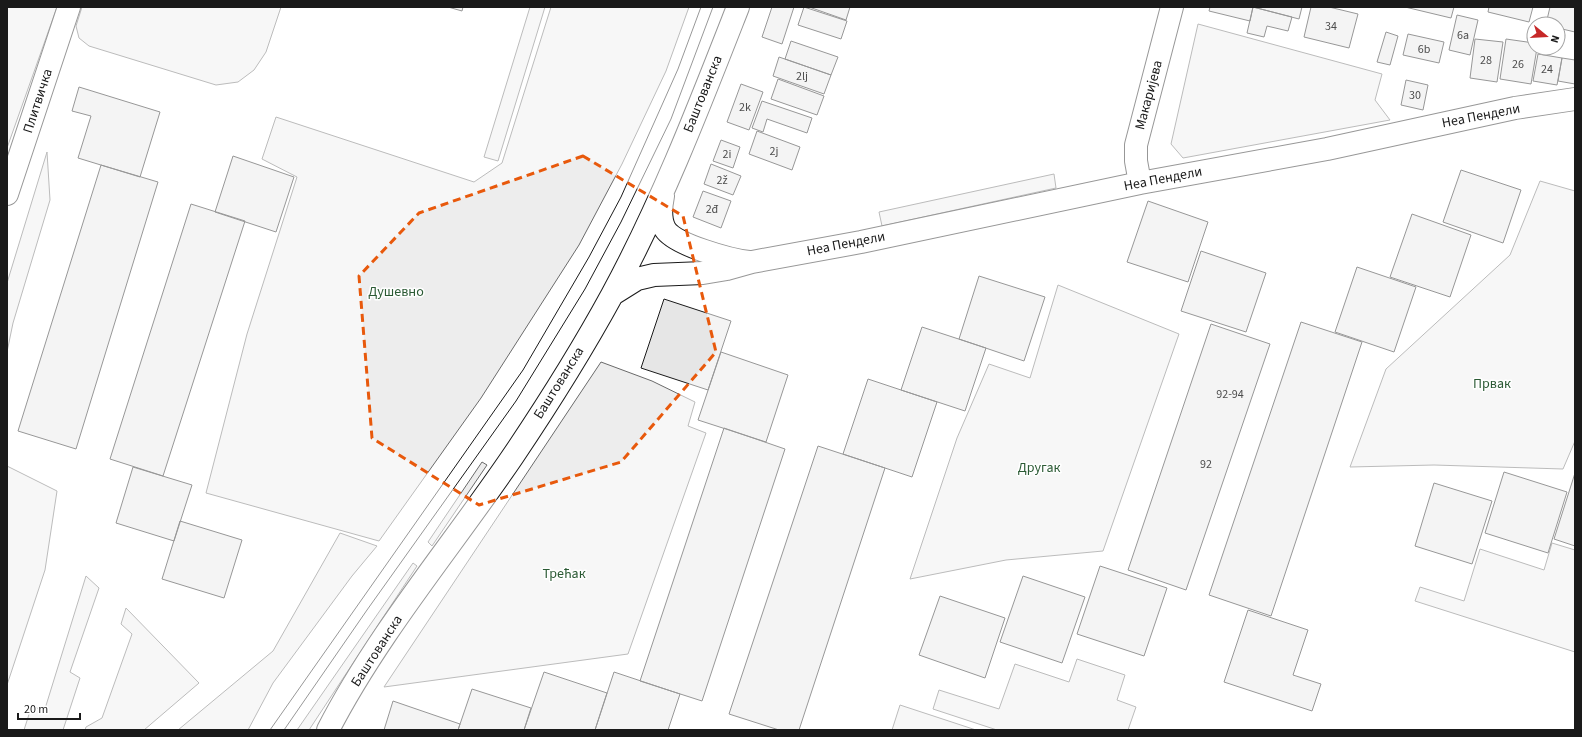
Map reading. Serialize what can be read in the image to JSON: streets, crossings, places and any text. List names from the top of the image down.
{
  "streets": {
    "street": [
      "Баштованска",
      "Макаријева",
      "Плитвичка",
      "Неа Пендели"
    ]
  },
  "crossings": [
    ["Баштованска", "Неа Пендели"],
    ["Макаријева", "Неа Пендели"]
  ],
  "parks": [
    "Душевно",
    "Првак",
    "Другак",
    "Трећак"
  ],
  "house_numbers": [
    "34",
    "6a",
    "6b",
    "28",
    "26",
    "24",
    "2lj",
    "30",
    "2k",
    "2j",
    "2i",
    "2ž",
    "2đ",
    "92-94",
    "92"
  ],
  "scale_bar": "20 m",
  "north": "right"
}
